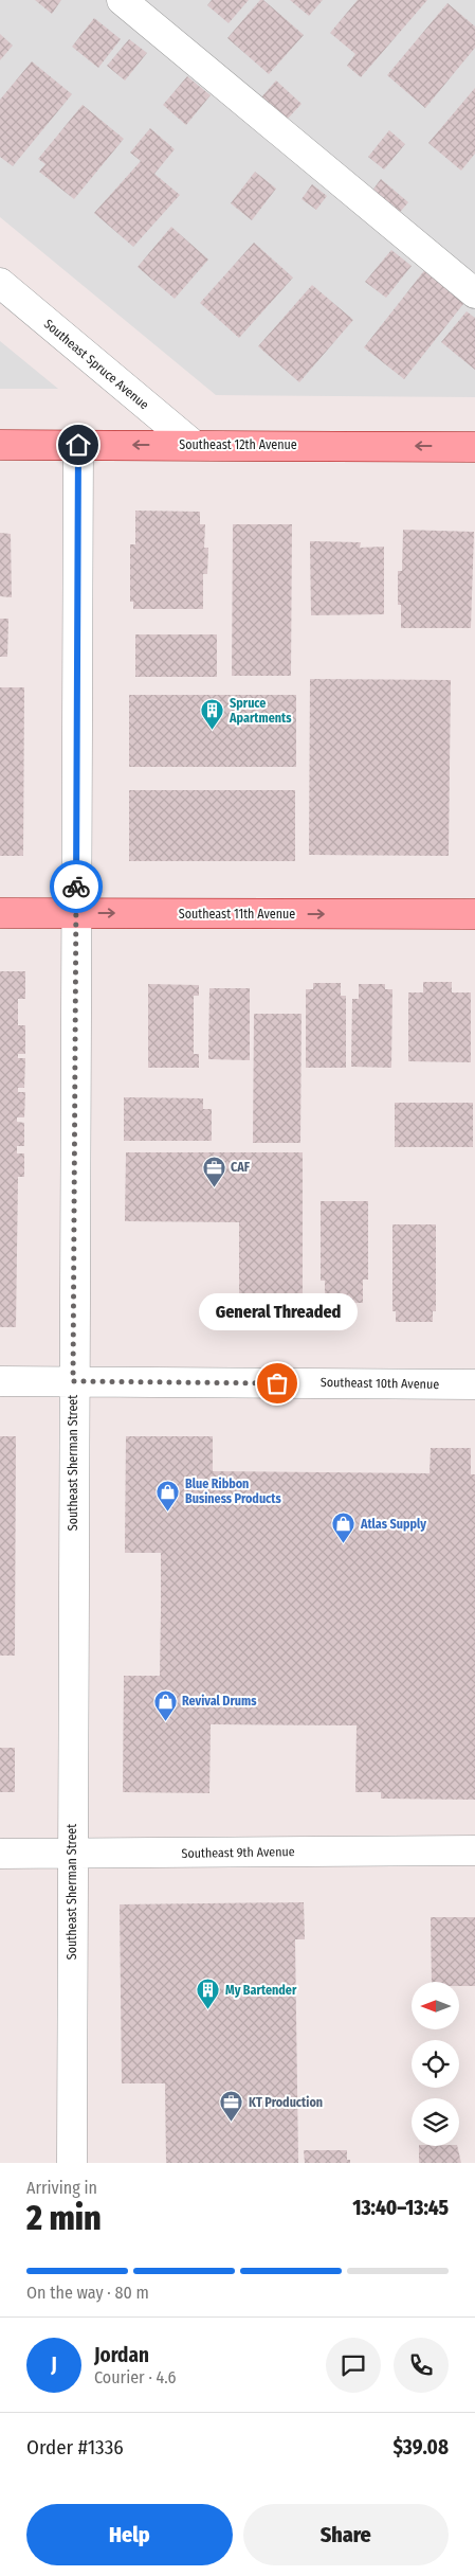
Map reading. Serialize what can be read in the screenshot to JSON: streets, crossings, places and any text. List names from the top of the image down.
{
  "streets": {
    "main road": ["Southeast 12th Avenue", "Southeast 11th Avenue"],
    "street": [
      "Southeast Spruce Avenue",
      "Southeast 10th Avenue",
      "Southeast Sherman Street",
      "Southeast 9th Avenue"
    ]
  },
  "crossings": [
    ["Southeast Spruce Avenue", "Southeast 12th Avenue"],
    ["Southeast 12th Avenue", "Southeast Sherman Street"],
    ["Southeast 11th Avenue", "Southeast Sherman Street"],
    ["Southeast 10th Avenue", "Southeast Sherman Street"],
    ["Southeast Sherman Street", "Southeast 9th Avenue"]
  ],
  "one_way": ["Southeast 12th Avenue", "Southeast 11th Avenue"],
  "places": {
    "building": ["Spruce Apartments", "My Bartender"],
    "office": ["CAF", "KT Production"],
    "other": ["General Threaded"],
    "shop": ["Blue Ribbon Business Products", "Atlas Supply", "Revival Drums"]
  },
  "north": "left",
  "page": {
    "bubble": "General Threaded",
    "heading": ["2 min", "Arriving in", "13:40–13:45"],
    "panel": [
      "Jordan",
      "Courier · 4.6",
      "Order #1336",
      "$39.08"
    ],
    "bar": "On the way · 80 m",
    "round": "J",
    "buttons": ["Help", "Share"]
  }
}
